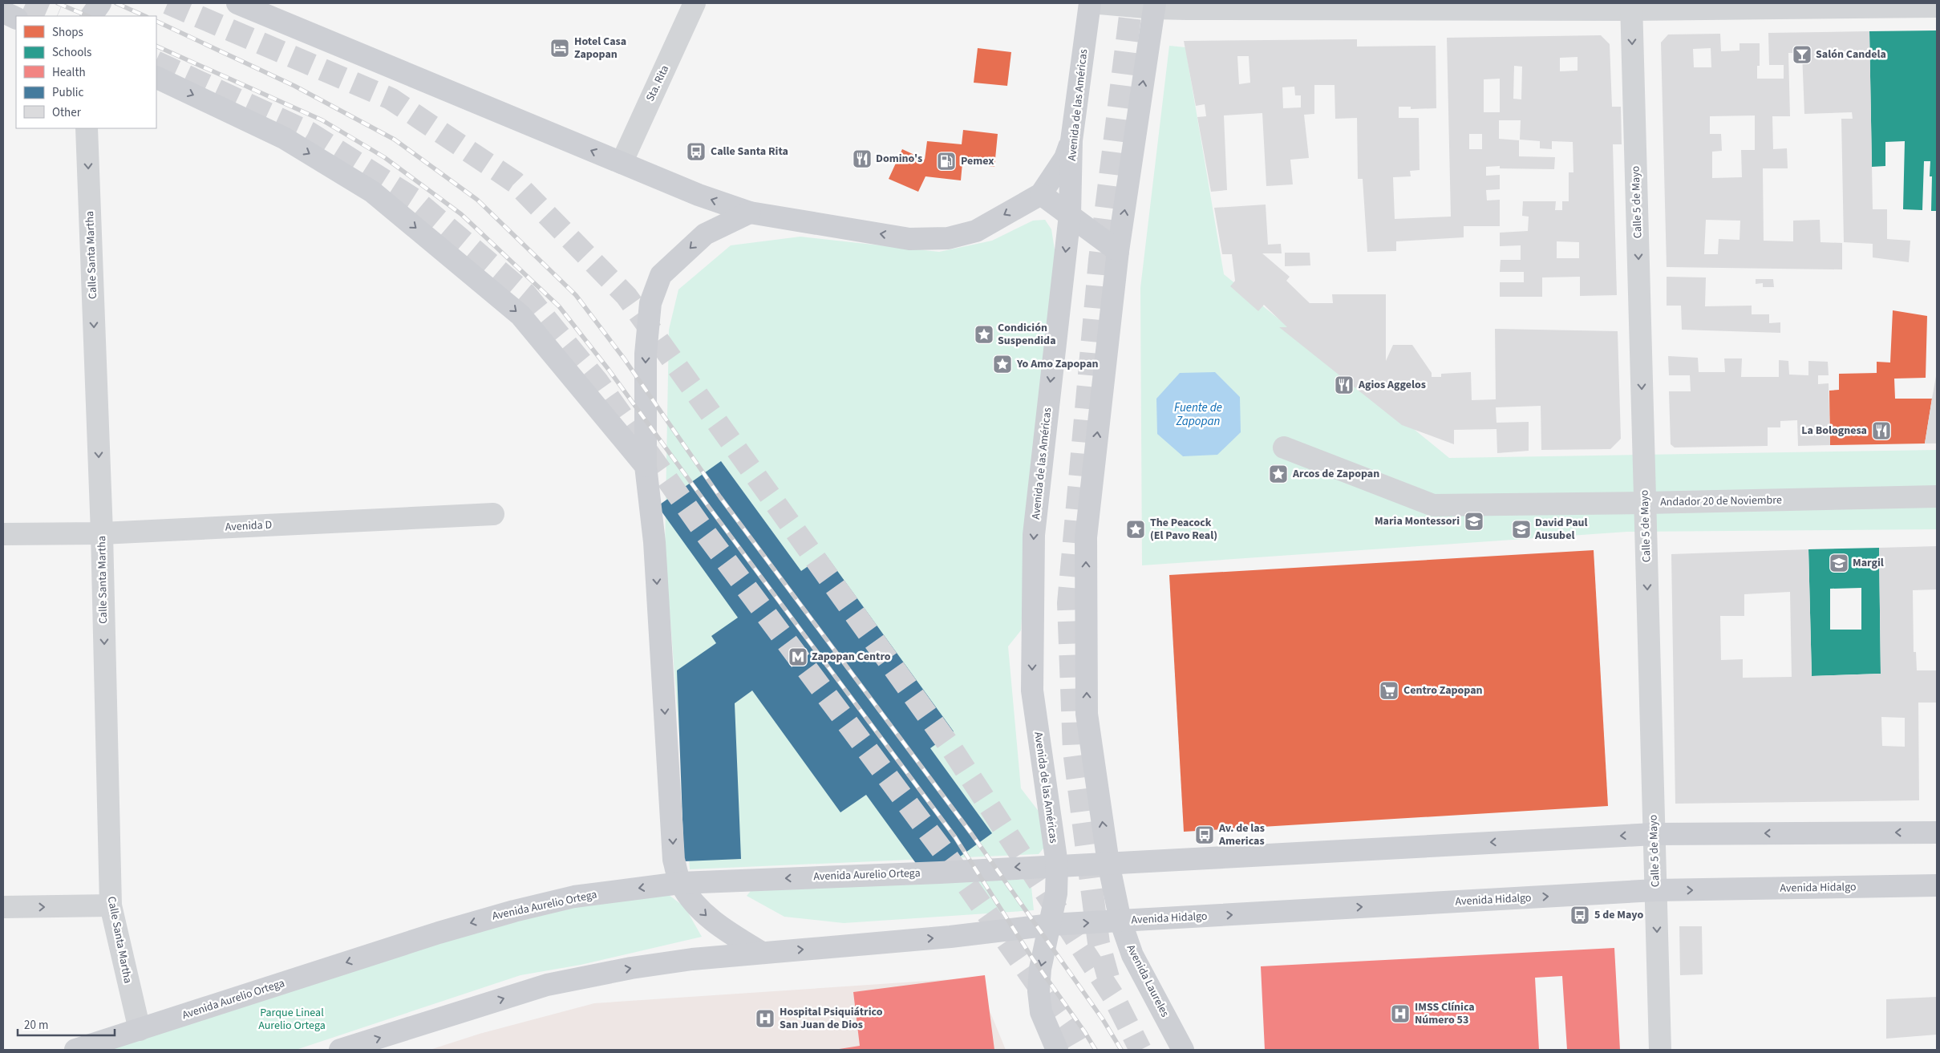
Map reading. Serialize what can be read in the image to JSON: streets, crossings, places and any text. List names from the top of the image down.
{
  "streets": {
    "main road": [
      "Avenida de las Américas",
      "Avenida Aurelio Ortega",
      "Avenida Hidalgo",
      "Avenida Laureles"
    ],
    "street": [
      "Sta. Rita",
      "Calle 5 de Mayo",
      "Calle Santa Martha",
      "Andador 20 de Noviembre",
      "Avenida D"
    ]
  },
  "crossings": [
    ["Avenida de las Américas", "Avenida Aurelio Ortega"],
    ["Avenida de las Américas", "Avenida Hidalgo"],
    ["Calle 5 de Mayo", "Andador 20 de Noviembre"],
    ["Calle 5 de Mayo", "Avenida Hidalgo"],
    ["Calle Santa Martha", "Avenida D"],
    ["Calle Santa Martha", "Avenida Aurelio Ortega"],
    ["Avenida Hidalgo", "Avenida Laureles"]
  ],
  "one_way": ["Calle 5 de Mayo", "Calle Santa Martha"],
  "water": ["Fuente de Zapopan"],
  "parks": ["Parque Lineal Aurelio Ortega"],
  "places": {
    "hotel": ["Hotel Casa Zapopan"],
    "bar": ["Salón Candela"],
    "bus stop": ["Calle Santa Rita", "Av. de las Americas", "5 de Mayo"],
    "restaurant": ["Domino's", "Agios Aggelos", "La Bolognesa"],
    "fuel station": ["Pemex"],
    "place": [
      "Condición Suspendida",
      "Yo Amo Zapopan",
      "Arcos de Zapopan",
      "The Peacock (El Pavo Real)"
    ],
    "school or university": ["Maria Montessori", "David Paul Ausubel", "Margil"],
    "metro station": ["Zapopan Centro"],
    "supermarket": ["Centro Zapopan"],
    "hospital": ["IMSS Clínica Número 53", "Hospital Psiquiátrico San Juan de Dios"]
  },
  "legend": [
    "Shops",
    "Schools",
    "Health",
    "Public",
    "Other"
  ],
  "scale_bar": "20 m"
}
